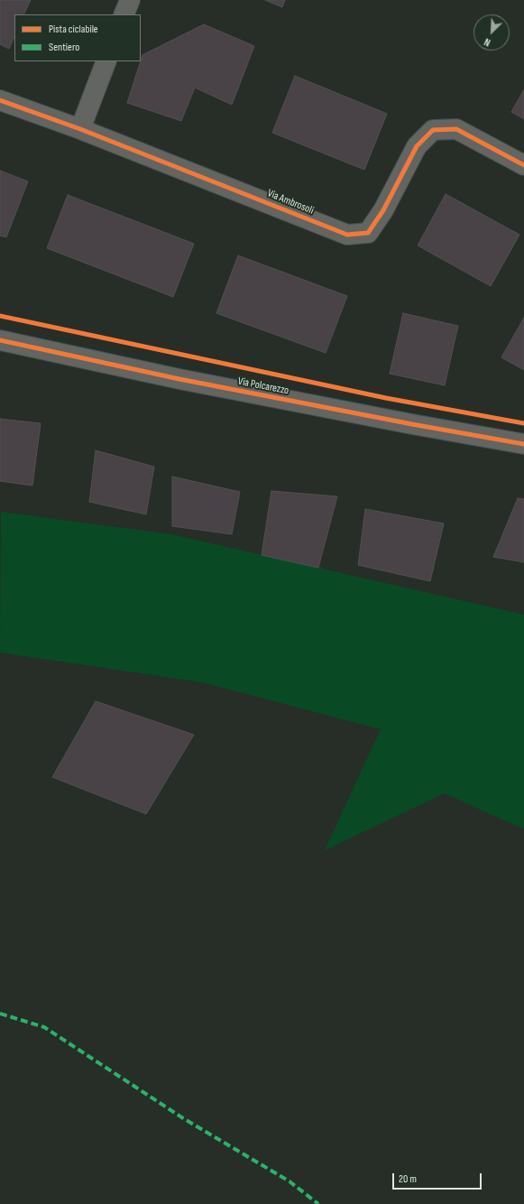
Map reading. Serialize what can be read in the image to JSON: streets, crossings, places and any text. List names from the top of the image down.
{
  "streets": {
    "street": ["Via Ambrosoli", "Via Polcarezzo"]
  },
  "legend": ["Pista ciclabile", "Sentiero"],
  "scale_bar": "20 m",
  "north": "bottom left"
}
